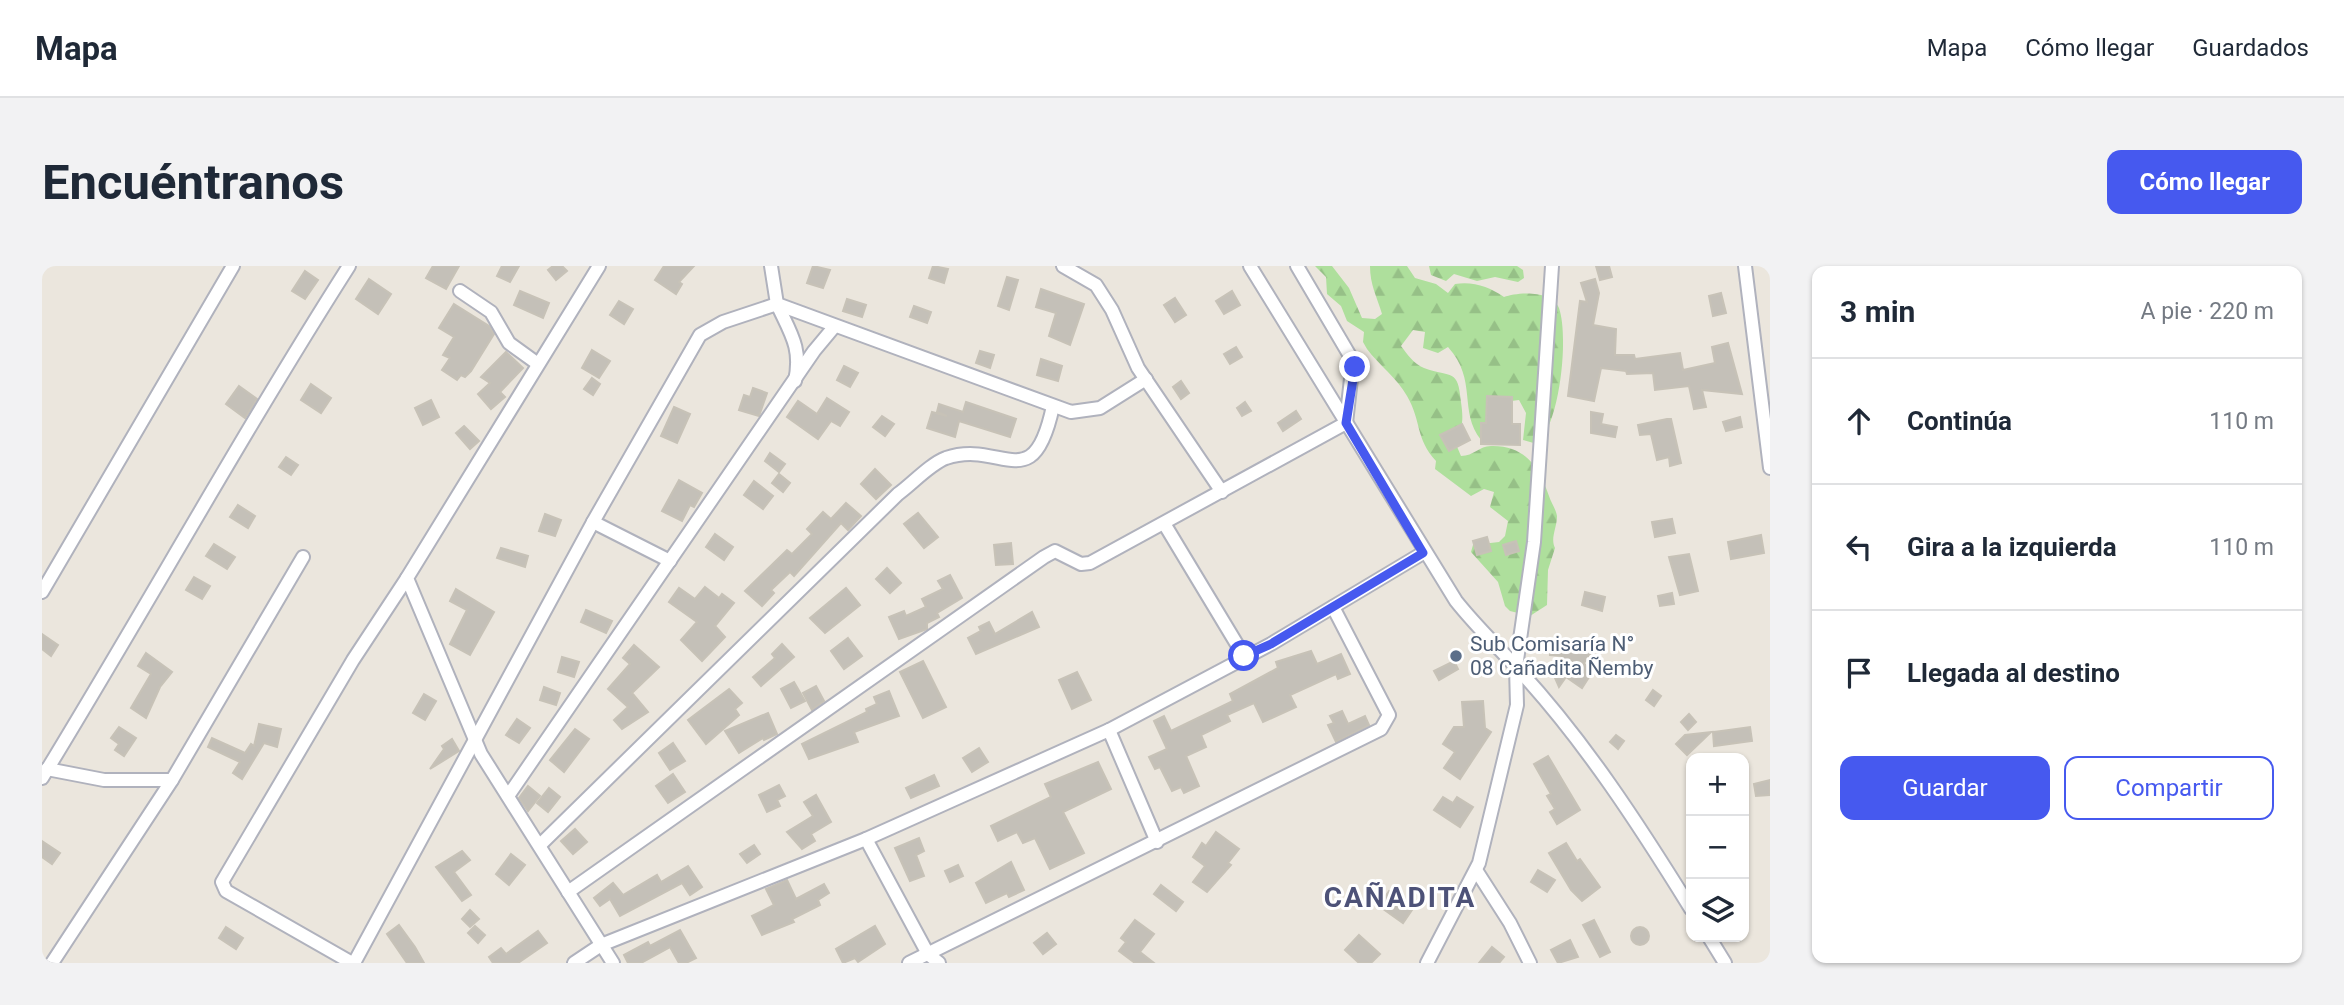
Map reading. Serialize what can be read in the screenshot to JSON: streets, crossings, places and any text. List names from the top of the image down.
{
  "districts": ["CAÑADITA"],
  "places": ["Sub Comisaría N° 08 Cañadita Ñemby"],
  "page": {
    "header": "Mapa",
    "nav": ["Mapa", "Cómo llegar", "Guardados"],
    "buttons": [
      "Cómo llegar",
      ["Guardar", "Compartir"]
    ],
    "title": "Encuéntranos",
    "heading": ["3 min", "A pie · 220 m"],
    "list": [
      ["Continúa", "110 m"],
      ["Gira a la izquierda", "110 m"],
      "Llegada al destino"
    ],
    "map_buttons": ["+", "−"]
  }
}
